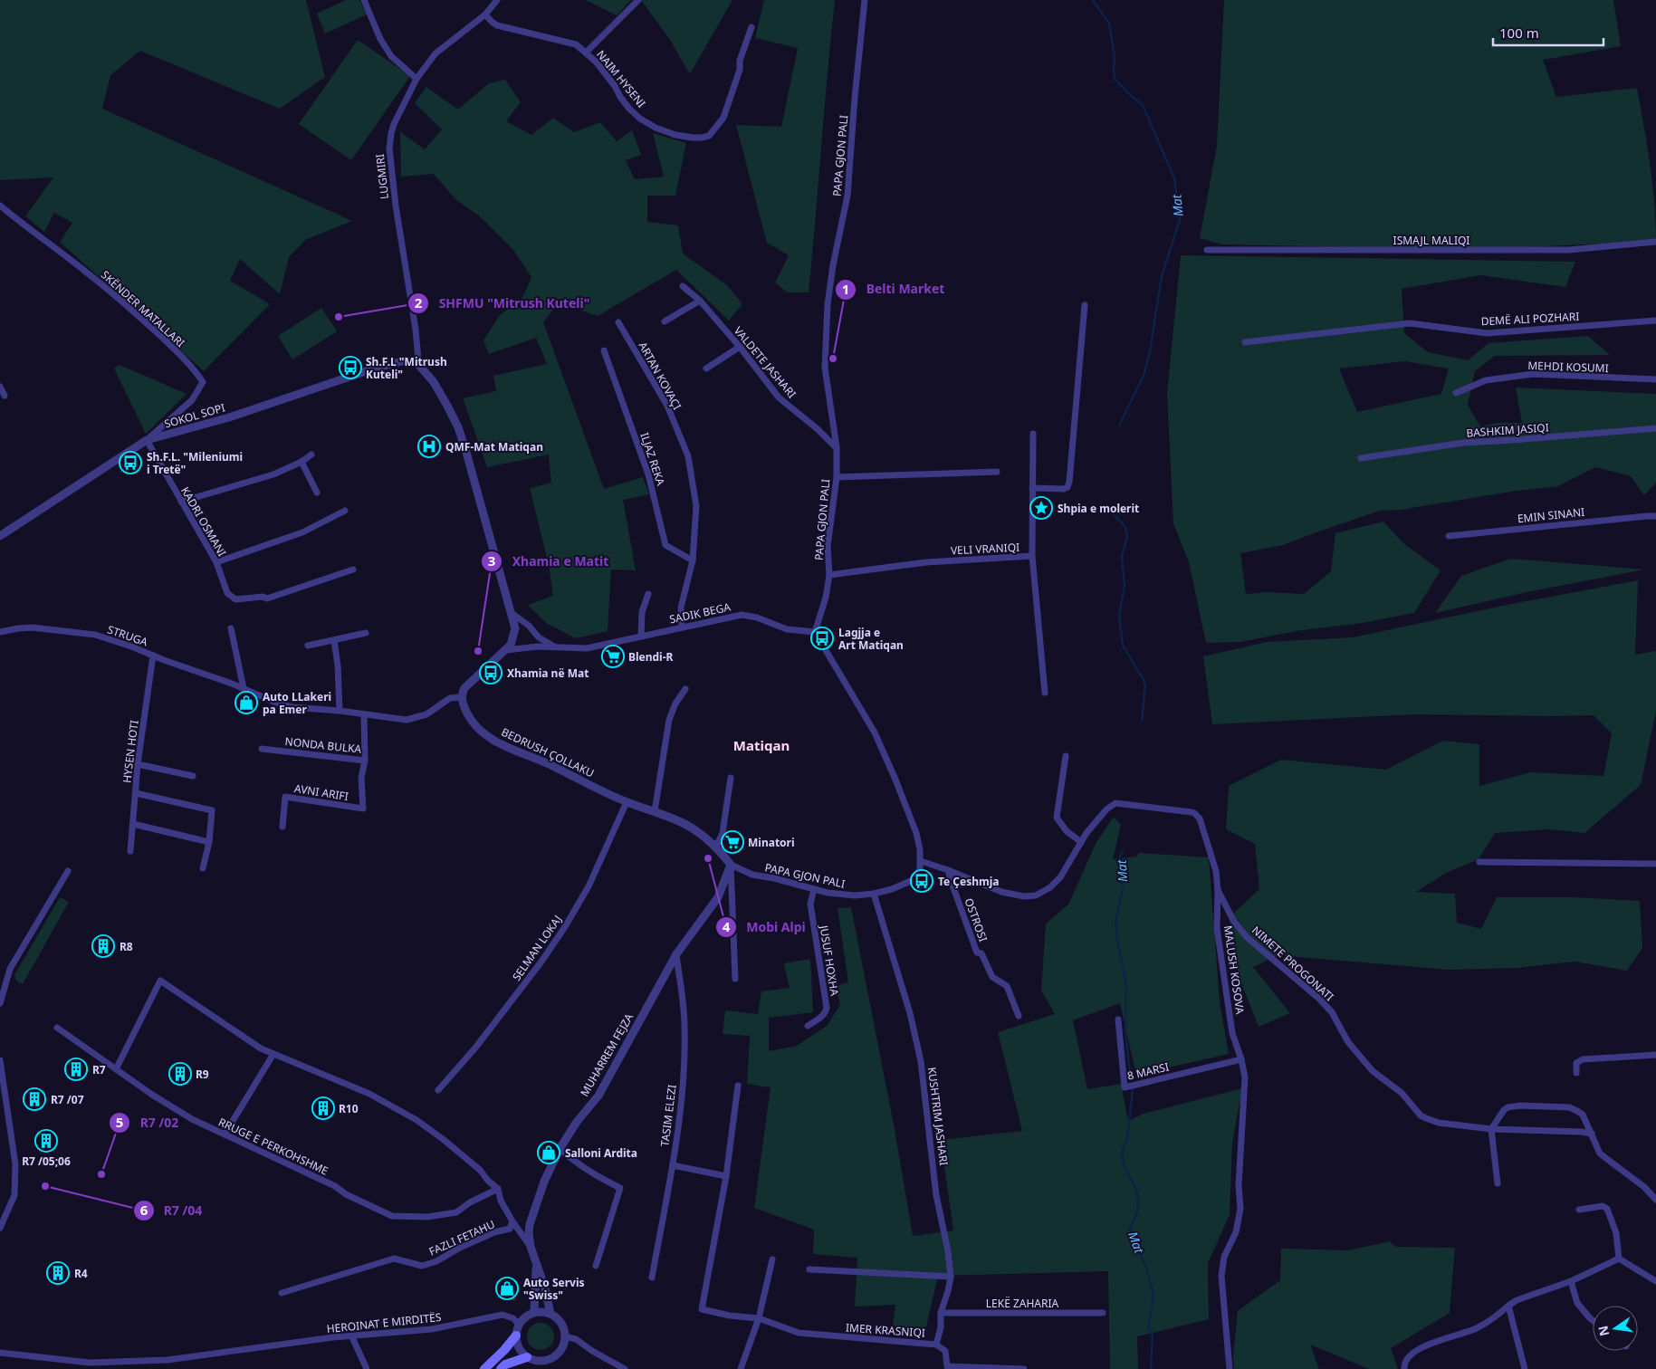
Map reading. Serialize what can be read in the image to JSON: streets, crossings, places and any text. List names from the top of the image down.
{
  "streets": {
    "street": [
      "NAIM HYSENI",
      "PAPA GJON PALI",
      "LUGMIRI",
      "ISMAJL MALIQI",
      "SKËNDER MATALLARI",
      "DEMË ALI POZHARI",
      "VALDETE JASHARI",
      "MEHDI KOSUMI",
      "ARTAN KOVAÇI",
      "SOKOL SOPI",
      "BASHKIM JASIQI",
      "ILJAZ REKA",
      "EMIN SINANI",
      "KADRI OSMANI",
      "VELI VRANIQI",
      "SADIK BEGA",
      "STRUGA",
      "NONDA BULKA",
      "HYSEN HOTI",
      "BEDRUSH ÇOLLAKU",
      "AVNI ARIFI",
      "OSTROSI",
      "SELMAN LOKAJ",
      "JUSUF HOXHA",
      "NIMETE PROGONATI",
      "MALUSH KOSOVA",
      "MUHARREM FEJZA",
      "8 MARSI",
      "TASIM ELEZI",
      "KUSHTRIM JASHARI",
      "RRUGE E PERKOHSHME",
      "FAZLI FETAHU",
      "LEKË ZAHARIA",
      "HEROINAT E MIRDITËS",
      "IMER KRASNIQI"
    ]
  },
  "crossings": [
    ["NAIM HYSENI", "LUGMIRI"],
    ["PAPA GJON PALI", "VALDETE JASHARI"],
    ["PAPA GJON PALI", "VELI VRANIQI"],
    ["PAPA GJON PALI", "SADIK BEGA"],
    ["PAPA GJON PALI", "BEDRUSH ÇOLLAKU"],
    ["PAPA GJON PALI", "JUSUF HOXHA"],
    ["PAPA GJON PALI", "MALUSH KOSOVA"],
    ["PAPA GJON PALI", "MUHARREM FEJZA"],
    ["PAPA GJON PALI", "KUSHTRIM JASHARI"],
    ["LUGMIRI", "SOKOL SOPI"],
    ["SKËNDER MATALLARI", "SOKOL SOPI"],
    ["SKËNDER MATALLARI", "KADRI OSMANI"],
    ["ARTAN KOVAÇI", "ILJAZ REKA"],
    ["ARTAN KOVAÇI", "SADIK BEGA"],
    ["SOKOL SOPI", "KADRI OSMANI"],
    ["STRUGA", "NONDA BULKA"],
    ["STRUGA", "HYSEN HOTI"],
    ["STRUGA", "BEDRUSH ÇOLLAKU"],
    ["NONDA BULKA", "AVNI ARIFI"],
    ["BEDRUSH ÇOLLAKU", "SELMAN LOKAJ"],
    ["BEDRUSH ÇOLLAKU", "MUHARREM FEJZA"],
    ["OSTROSI", "MALUSH KOSOVA"],
    ["NIMETE PROGONATI", "MALUSH KOSOVA"],
    ["MALUSH KOSOVA", "8 MARSI"],
    ["MUHARREM FEJZA", "TASIM ELEZI"],
    ["MUHARREM FEJZA", "HEROINAT E MIRDITËS"],
    ["KUSHTRIM JASHARI", "LEKË ZAHARIA"],
    ["KUSHTRIM JASHARI", "IMER KRASNIQI"]
  ],
  "districts": ["Matiqan"],
  "water": ["Mat"],
  "places": {
    "other": [
      "SHFMU \"Mitrush Kuteli\"",
      "Belti Market",
      "Xhamia e Matit",
      "Mobi Alpi",
      "R7 /02",
      "R7 /04"
    ],
    "bus stop": [
      "Sh.F.L \"Mitrush Kuteli\"",
      "Sh.F.L. \"Mileniumi i Tretë\"",
      "Lagjja e Art Matiqan",
      "Xhamia në Mat",
      "Te Çeshmja"
    ],
    "hospital": ["QMF-Mat Matiqan"],
    "place": ["Shpia e molerit"],
    "supermarket": ["Blendi-R", "Minatori"],
    "shop": ["Auto LLakeri pa Emer", "Salloni Ardita", "Auto Servis \"Swiss\""],
    "building": [
      "R8",
      "R7",
      "R9",
      "R7 /07",
      "R10",
      "R7 /05;06",
      "R4"
    ]
  },
  "scale_bar": "100 m",
  "north": "left"
}
